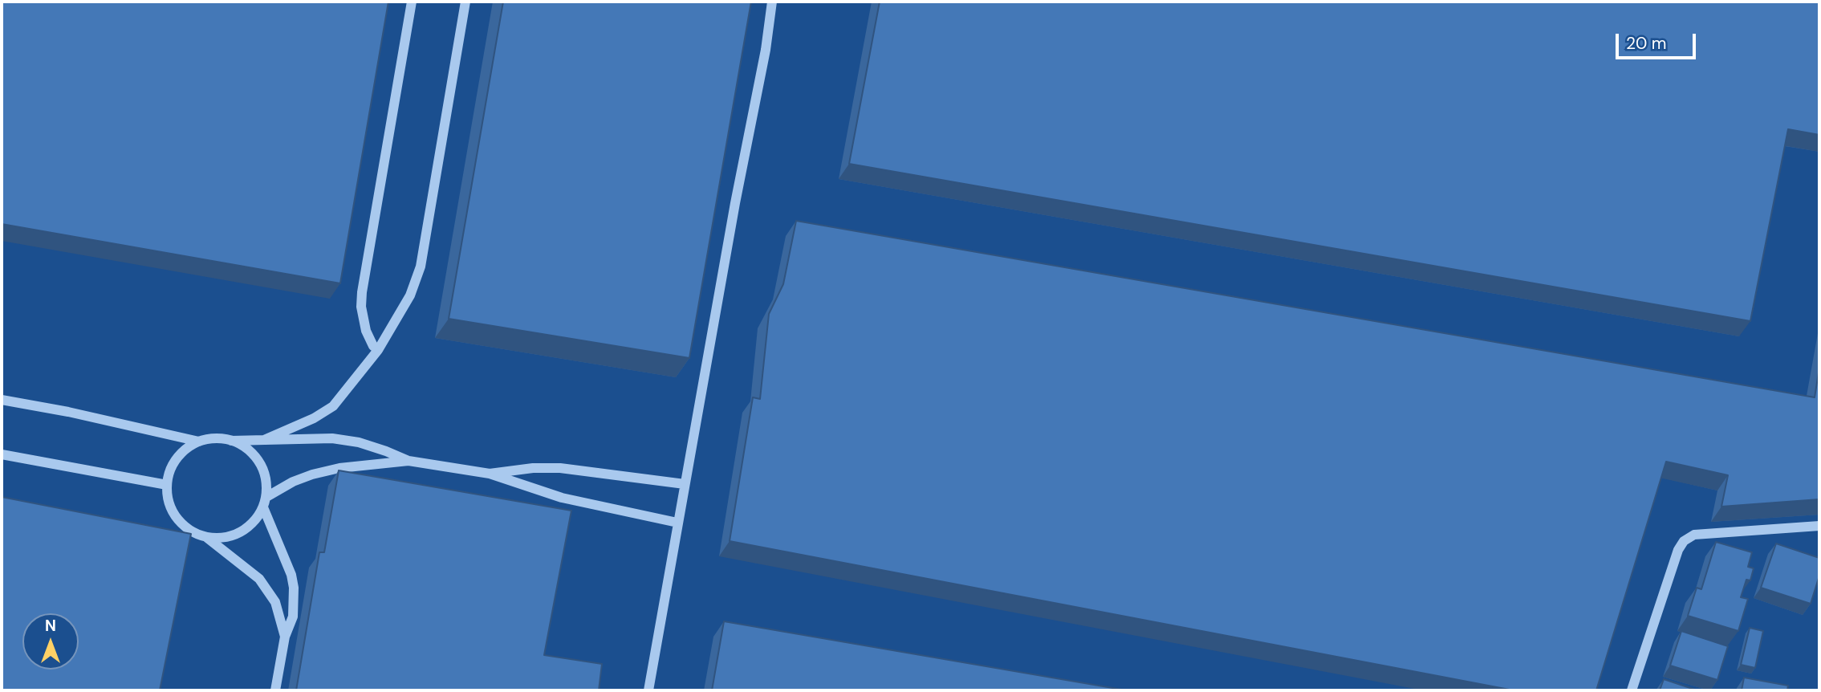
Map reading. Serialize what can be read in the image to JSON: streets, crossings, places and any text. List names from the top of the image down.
{
  "scale_bar": "20 m",
  "north": "top"
}
